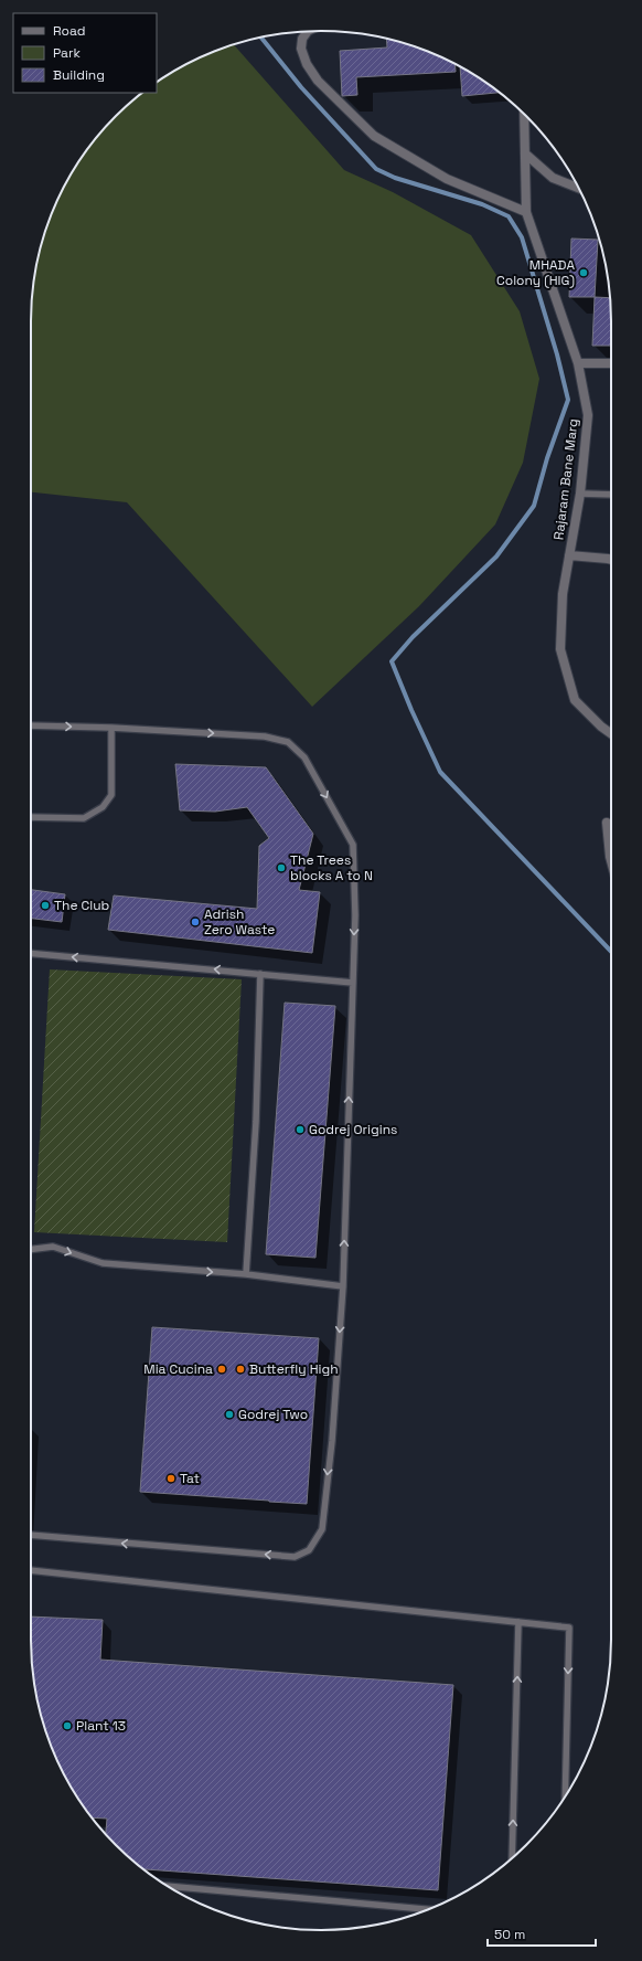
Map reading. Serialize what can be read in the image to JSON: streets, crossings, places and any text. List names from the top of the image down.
{
  "streets": {
    "street": ["Rajaram Bane Marg"]
  },
  "places": [
    "MHADA Colony (HIG)",
    "The Trees blocks A to N",
    "The Club",
    "Adrish Zero Waste",
    "Godrej Origins",
    "Mia Cucina",
    "Butterfly High",
    "Godrej Two",
    "Tat",
    "Plant 13"
  ],
  "legend": ["Road", "Park", "Building"],
  "scale_bar": "50 m"
}
